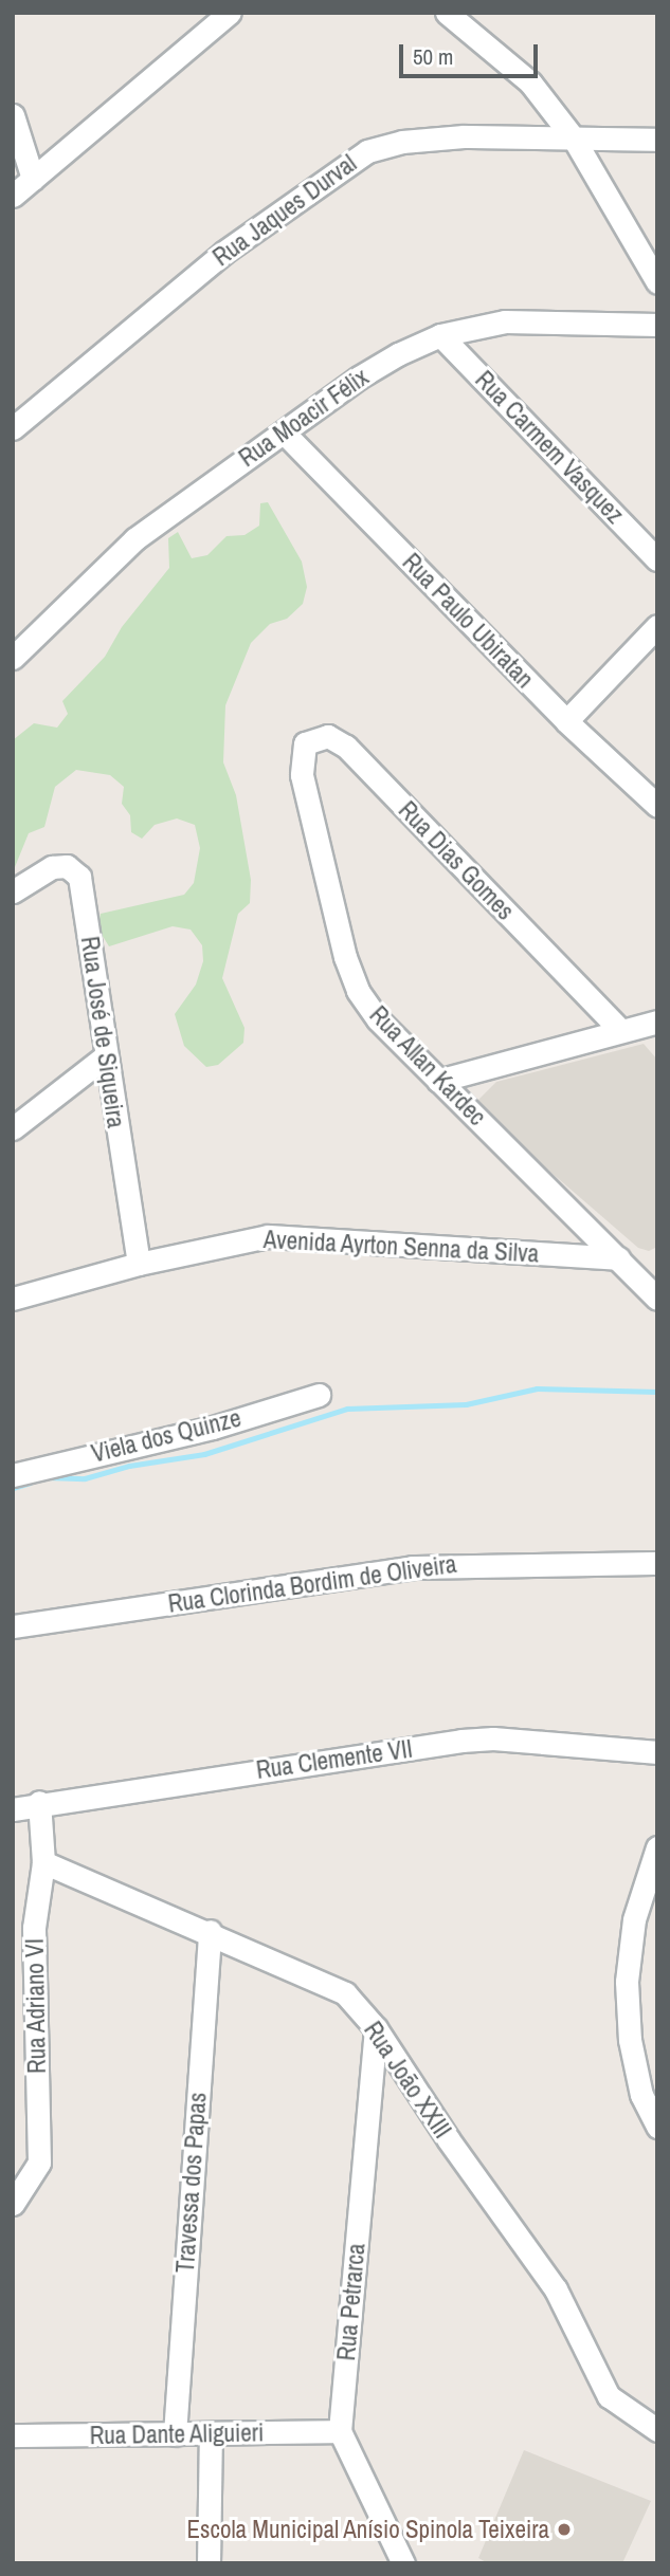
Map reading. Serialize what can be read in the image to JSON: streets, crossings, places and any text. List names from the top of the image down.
{
  "streets": {
    "street": [
      "Rua Jaques Durval",
      "Rua Moacir Félix",
      "Rua Carmem Vasquez",
      "Rua Paulo Ubiratan",
      "Rua Dias Gomes",
      "Rua José de Siqueira",
      "Rua Allan Kardec",
      "Avenida Ayrton Senna da Silva",
      "Viela dos Quinze",
      "Rua Clorinda Bordim de Oliveira",
      "Rua Clemente VII",
      "Rua Adriano VI",
      "Rua João XXIII",
      "Travessa dos Papas",
      "Rua Petrarca",
      "Rua Dante Aliguieri"
    ]
  },
  "crossings": [
    ["Rua Moacir Félix", "Rua Carmem Vasquez"],
    ["Rua Moacir Félix", "Rua Paulo Ubiratan"],
    ["Rua Dias Gomes", "Rua Allan Kardec"],
    ["Rua José de Siqueira", "Avenida Ayrton Senna da Silva"],
    ["Rua Allan Kardec", "Avenida Ayrton Senna da Silva"],
    ["Rua Clemente VII", "Rua Adriano VI"],
    ["Rua Adriano VI", "Rua João XXIII"],
    ["Rua João XXIII", "Travessa dos Papas"],
    ["Rua João XXIII", "Rua Petrarca"],
    ["Travessa dos Papas", "Rua Dante Aliguieri"],
    ["Rua Petrarca", "Rua Dante Aliguieri"]
  ],
  "places": ["Escola Municipal Anísio Spinola Teixeira"],
  "scale_bar": "50 m"
}
